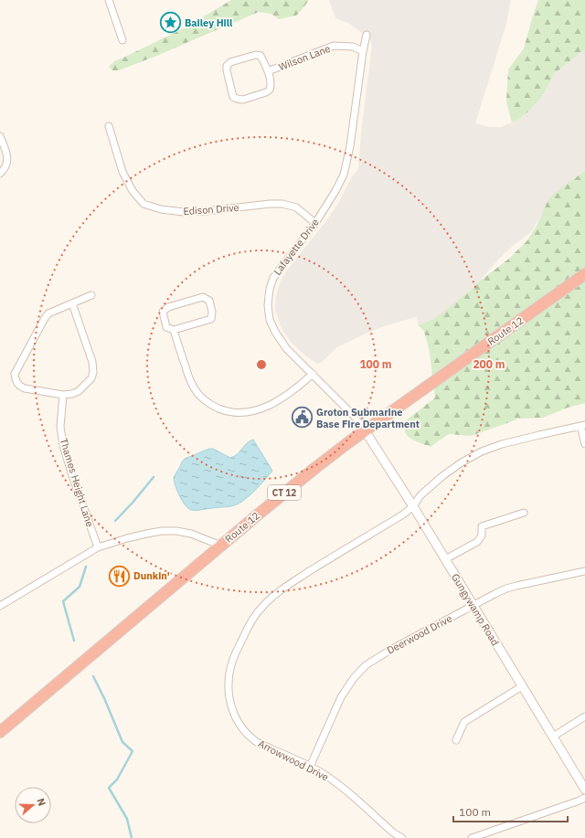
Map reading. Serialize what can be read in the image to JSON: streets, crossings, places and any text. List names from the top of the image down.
{
  "streets": {
    "highway": ["Route 12", "CT 12"],
    "street": [
      "Wilson Lane",
      "Edison Drive",
      "Lafayette Drive",
      "Thames Height Lane",
      "Gungywamp Road",
      "Deerwood Drive",
      "Arrowwood Drive"
    ]
  },
  "crossings": [
    ["Wilson Lane", "Lafayette Drive"],
    ["Edison Drive", "Lafayette Drive"],
    ["Lafayette Drive", "Route 12"],
    ["Lafayette Drive", "Gungywamp Road"],
    ["Route 12", "Gungywamp Road"],
    ["Gungywamp Road", "Deerwood Drive"],
    ["Gungywamp Road", "Arrowwood Drive"],
    ["Deerwood Drive", "Arrowwood Drive"]
  ],
  "places": {
    "place": ["Bailey Hill"],
    "public building": ["Groton Submarine Base Fire Department"],
    "restaurant": ["Dunkin'"]
  },
  "scale_bar": "100 m",
  "north": "right",
  "rings": ["100 m", "200 m"]
}
